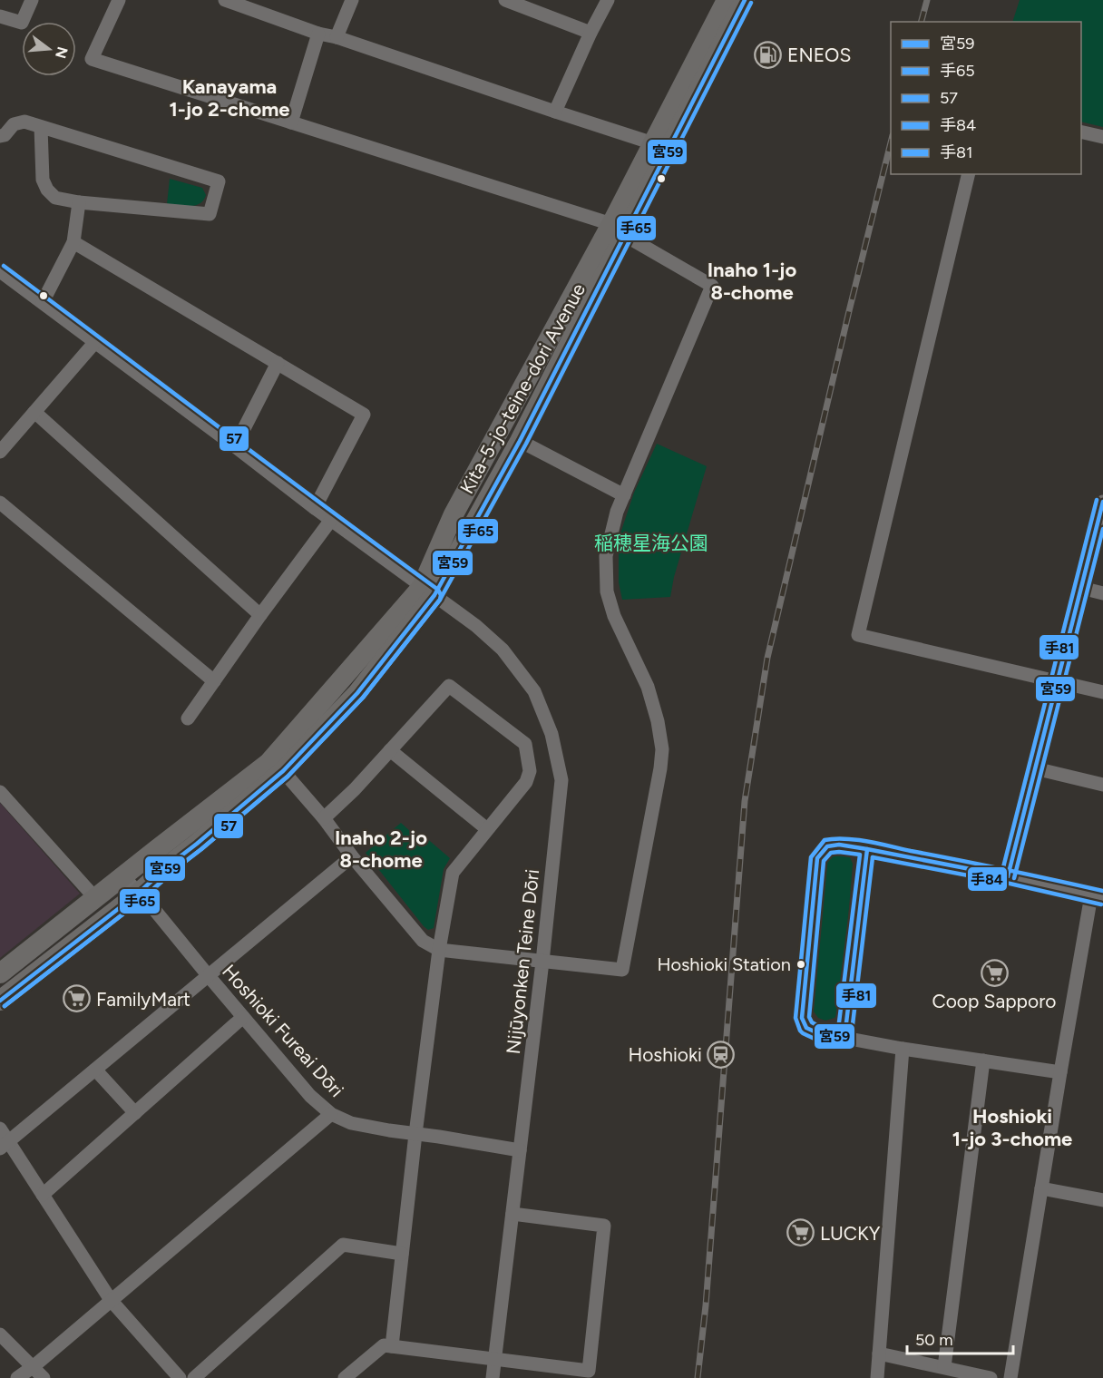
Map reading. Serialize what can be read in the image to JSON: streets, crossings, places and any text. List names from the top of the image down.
{
  "streets": {
    "highway": ["Kita-5-jo-teine-dori Avenue"],
    "street": ["Nijūyonken Teine Dōri", "Hoshioki Fureai Dōri"]
  },
  "crossings": [
    ["Kita-5-jo-teine-dori Avenue", "Nijūyonken Teine Dōri"],
    ["Kita-5-jo-teine-dori Avenue", "Hoshioki Fureai Dōri"],
    ["Nijūyonken Teine Dōri", "Hoshioki Fureai Dōri"]
  ],
  "districts": [
    "Kanayama 1-jo 2-chome",
    "Inaho 1-jo 8-chome",
    "Inaho 2-jo 8-chome",
    "Hoshioki 1-jo 3-chome"
  ],
  "parks": ["稲穂星海公園"],
  "places": {
    "fuel station": ["ENEOS"],
    "other": ["Hoshioki Station"],
    "supermarket": ["Coop Sapporo", "FamilyMart", "LUCKY"],
    "station": ["Hoshioki"]
  },
  "lines": [
    "transit line 宮59",
    "transit line 手65",
    "transit line 57",
    "transit line 手81",
    "transit line 手84"
  ],
  "legend": [
    "宮59",
    "手65",
    "57",
    "手84",
    "手81"
  ],
  "scale_bar": "50 m",
  "north": "right"
}
